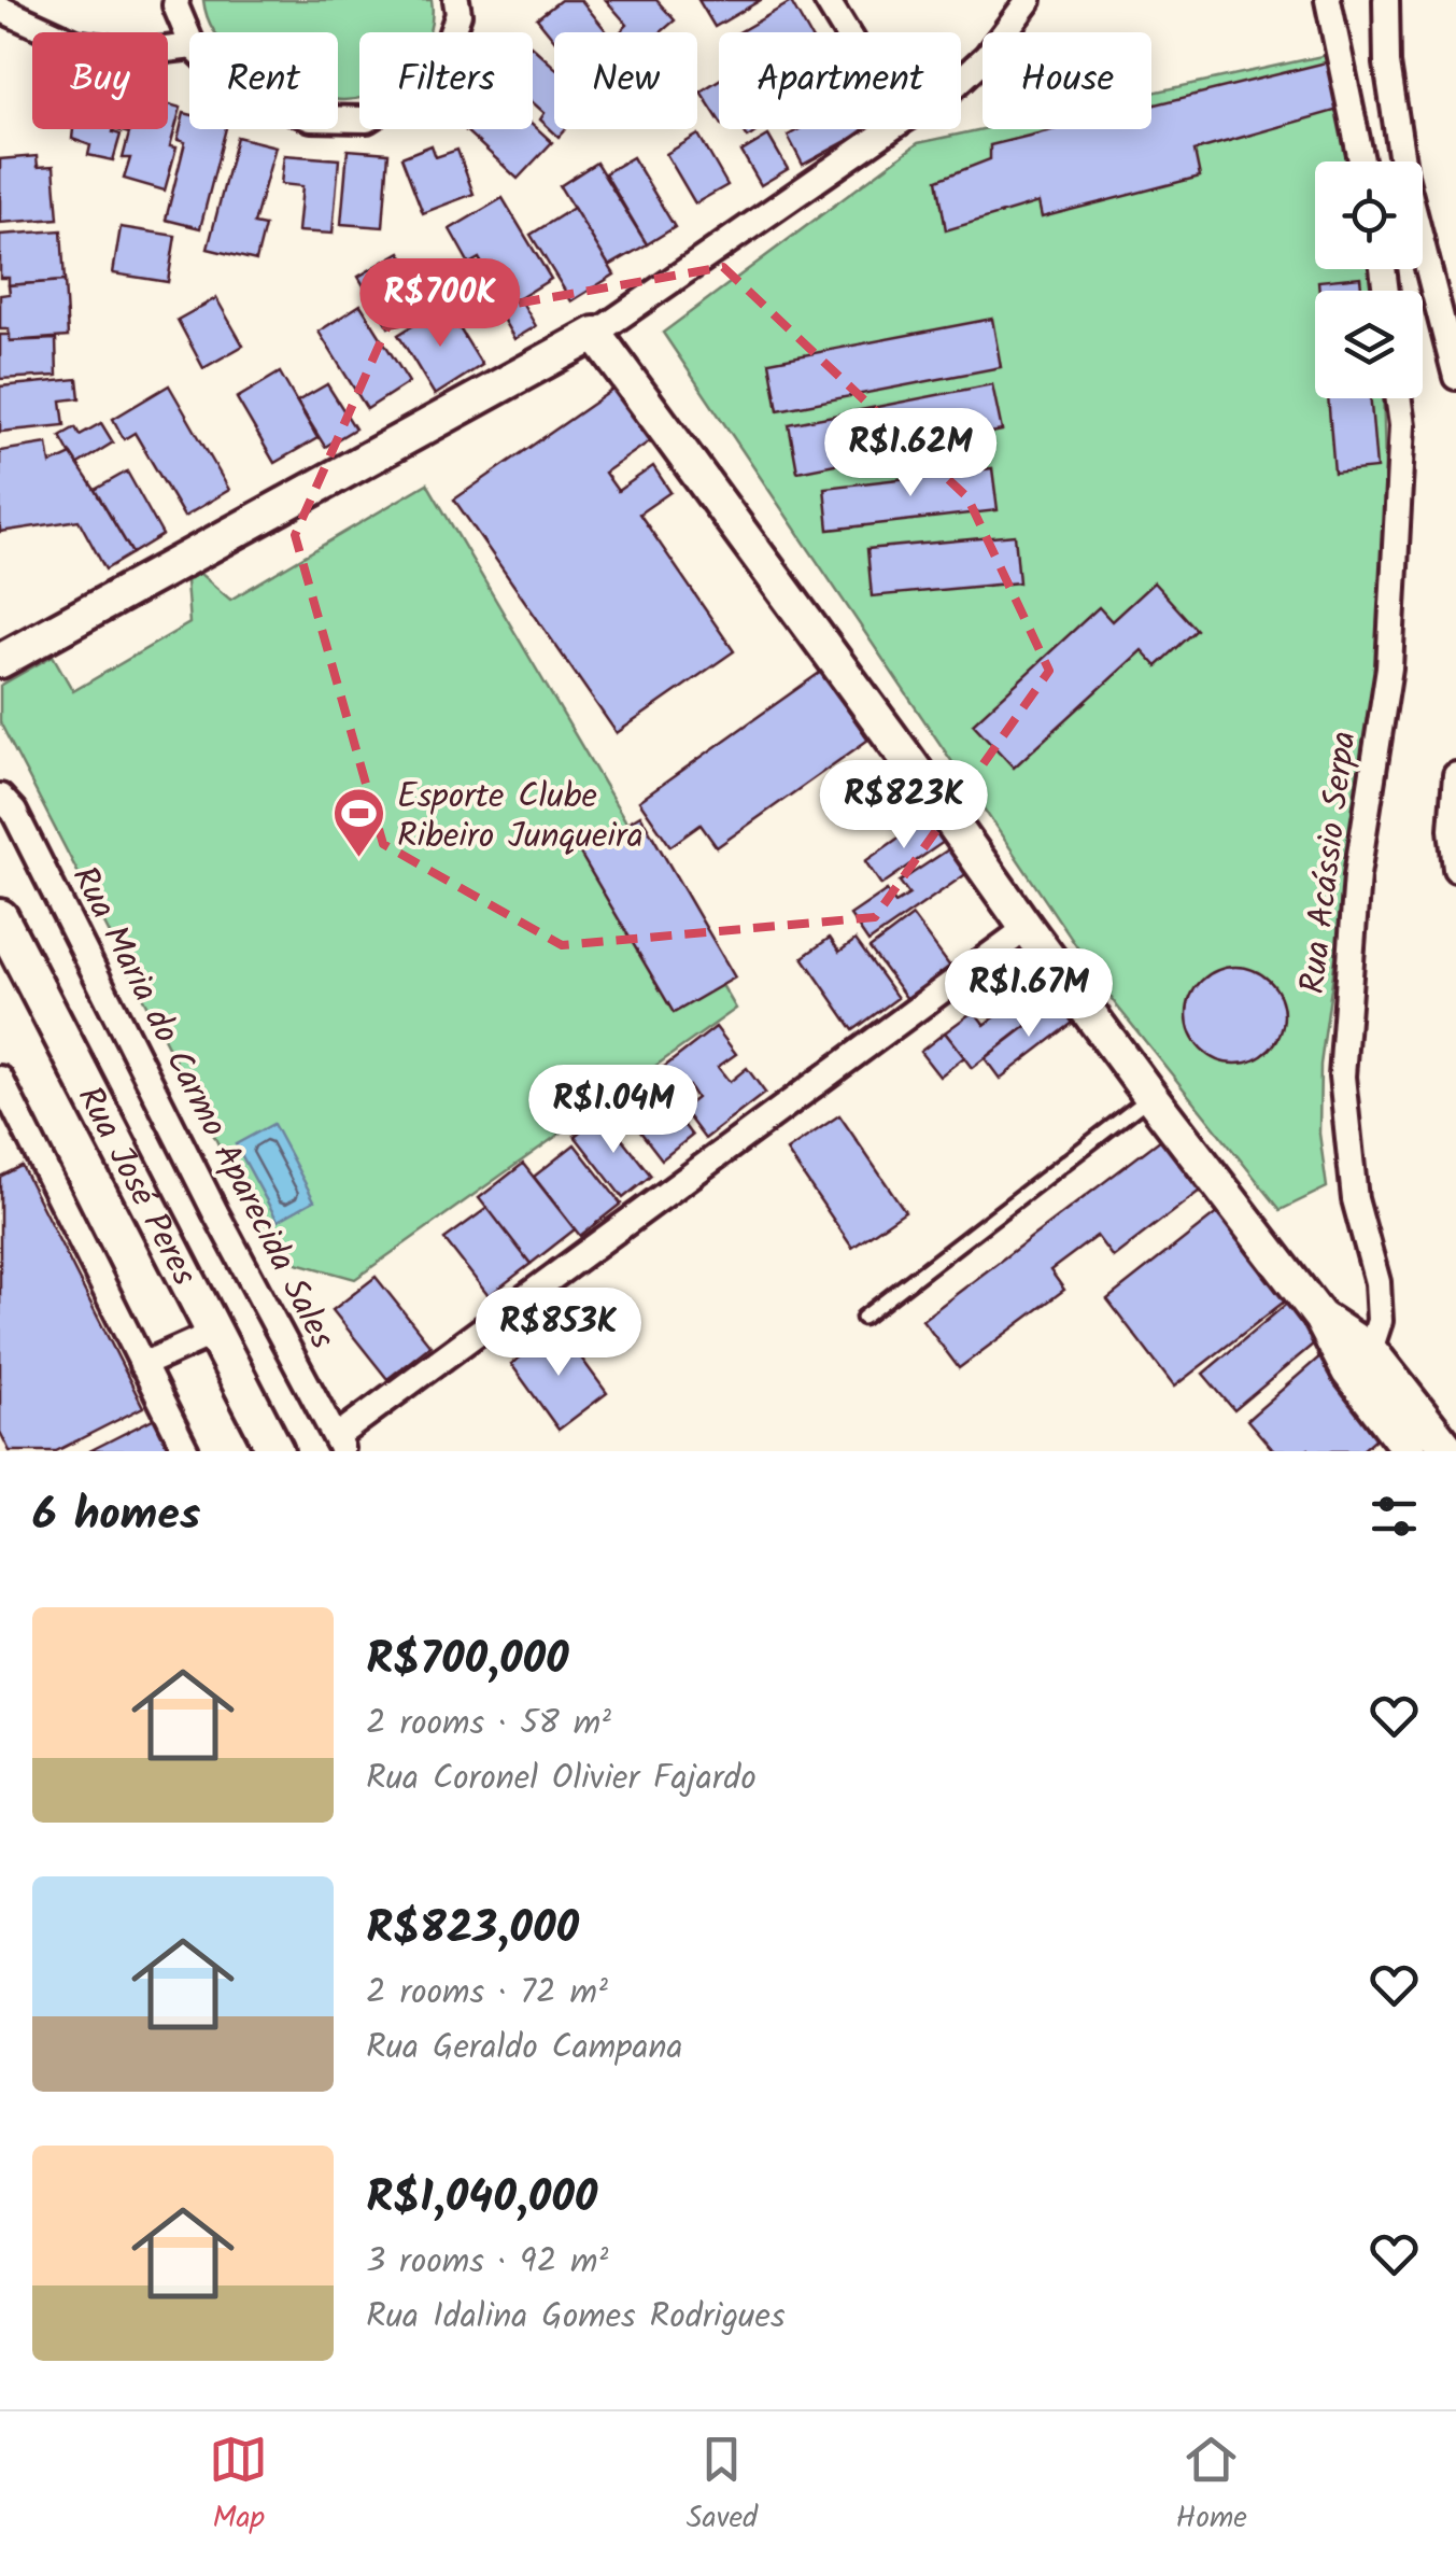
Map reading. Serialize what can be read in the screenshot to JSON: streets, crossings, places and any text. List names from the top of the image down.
{
  "streets": {
    "main road": ["Rua José Peres"],
    "street": ["Rua Acássio Serpa", "Rua Maria do Carmo Aparecida Sales"]
  },
  "places": {
    "sports": ["Esporte Clube Ribeiro Junqueira"]
  },
  "page": {
    "chip": [
      "Buy",
      "Rent",
      "Filters",
      "New",
      "Apartment",
      "House"
    ],
    "price": [
      "R$700K",
      "R$1.62M",
      "R$823K",
      "R$1.67M",
      "R$1.04M",
      "R$853K"
    ],
    "heading": "6 homes",
    "list": [
      {
        "name": "R$700,000",
        "note": "2 rooms · 58 m² · Rua Coronel Olivier Fajardo"
      },
      {
        "name": "R$823,000",
        "note": "2 rooms · 72 m² · Rua Geraldo Campana"
      },
      {
        "name": "R$1,040,000",
        "note": "3 rooms · 92 m² · Rua Idalina Gomes Rodrigues"
      }
    ],
    "tabs": ["Map", "Saved", "Home"]
  }
}
